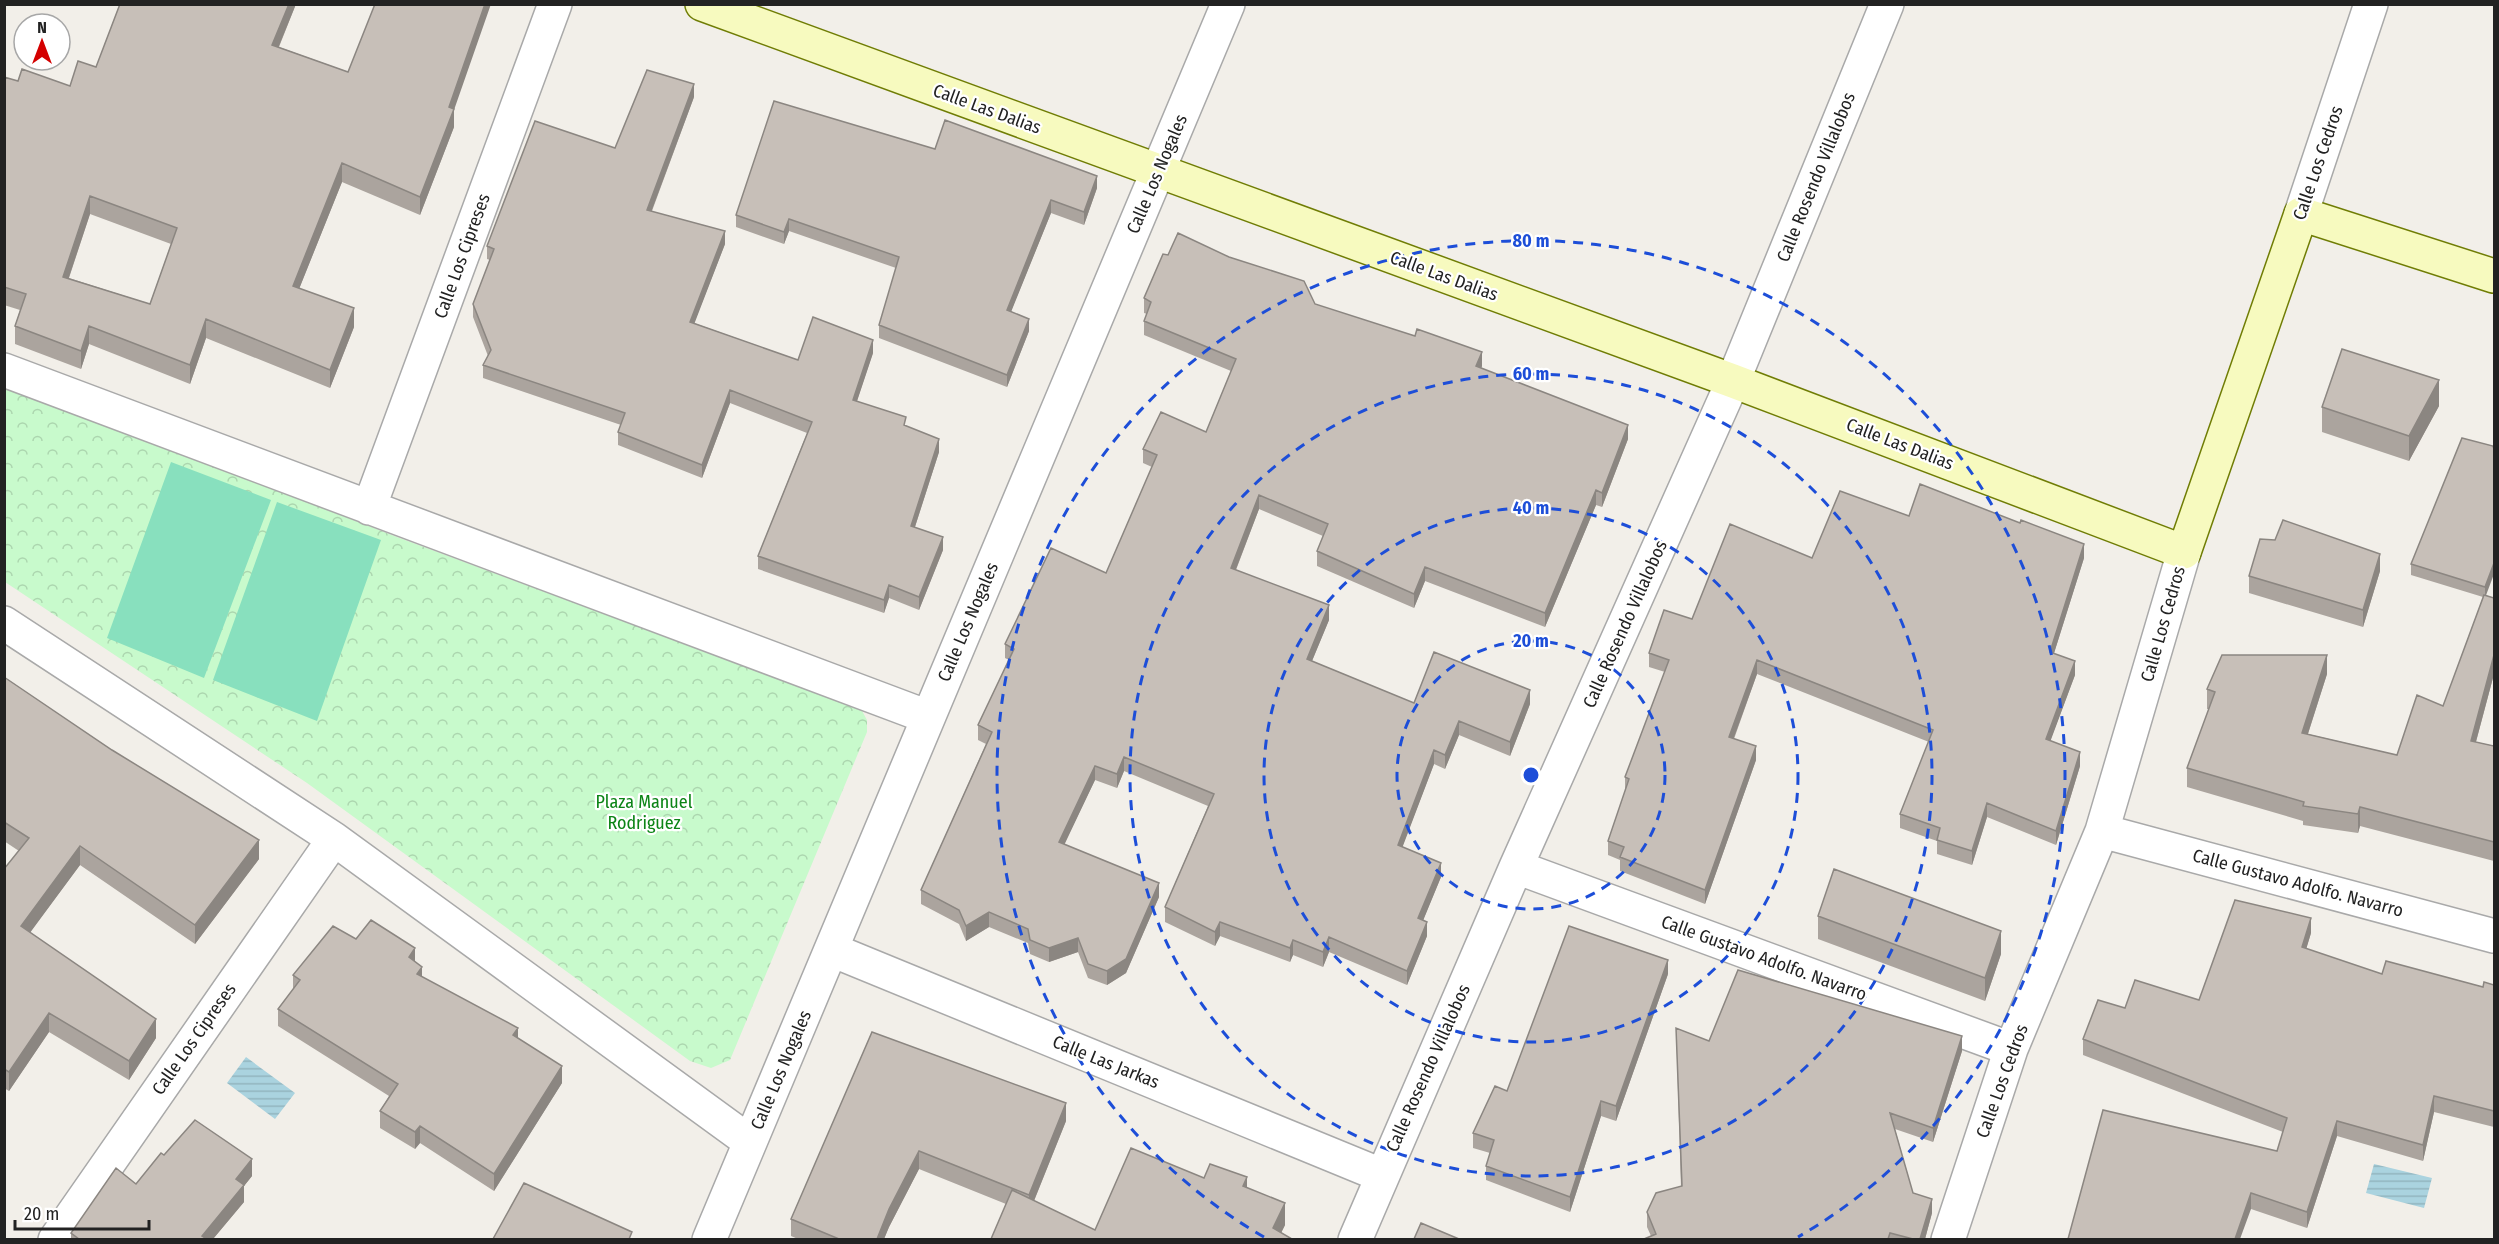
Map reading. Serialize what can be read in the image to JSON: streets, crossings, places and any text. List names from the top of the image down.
{
  "streets": {
    "street": [
      "Calle Las Dalias",
      "Calle Los Cedros",
      "Calle Los Nogales",
      "Calle Rosendo Villalobos",
      "Calle Los Cipreses",
      "Calle Gustavo Adolfo. Navarro",
      "Calle Las Jarkas"
    ]
  },
  "crossings": [
    ["Calle Las Dalias", "Calle Los Cedros"],
    ["Calle Las Dalias", "Calle Los Nogales"],
    ["Calle Las Dalias", "Calle Rosendo Villalobos"],
    ["Calle Los Cedros", "Calle Gustavo Adolfo. Navarro"],
    ["Calle Los Nogales", "Calle Las Jarkas"],
    ["Calle Rosendo Villalobos", "Calle Gustavo Adolfo. Navarro"],
    ["Calle Rosendo Villalobos", "Calle Las Jarkas"]
  ],
  "parks": ["Plaza Manuel Rodriguez"],
  "scale_bar": "20 m",
  "north": "top",
  "rings": [
    "80 m",
    "60 m",
    "40 m",
    "20 m"
  ]
}
